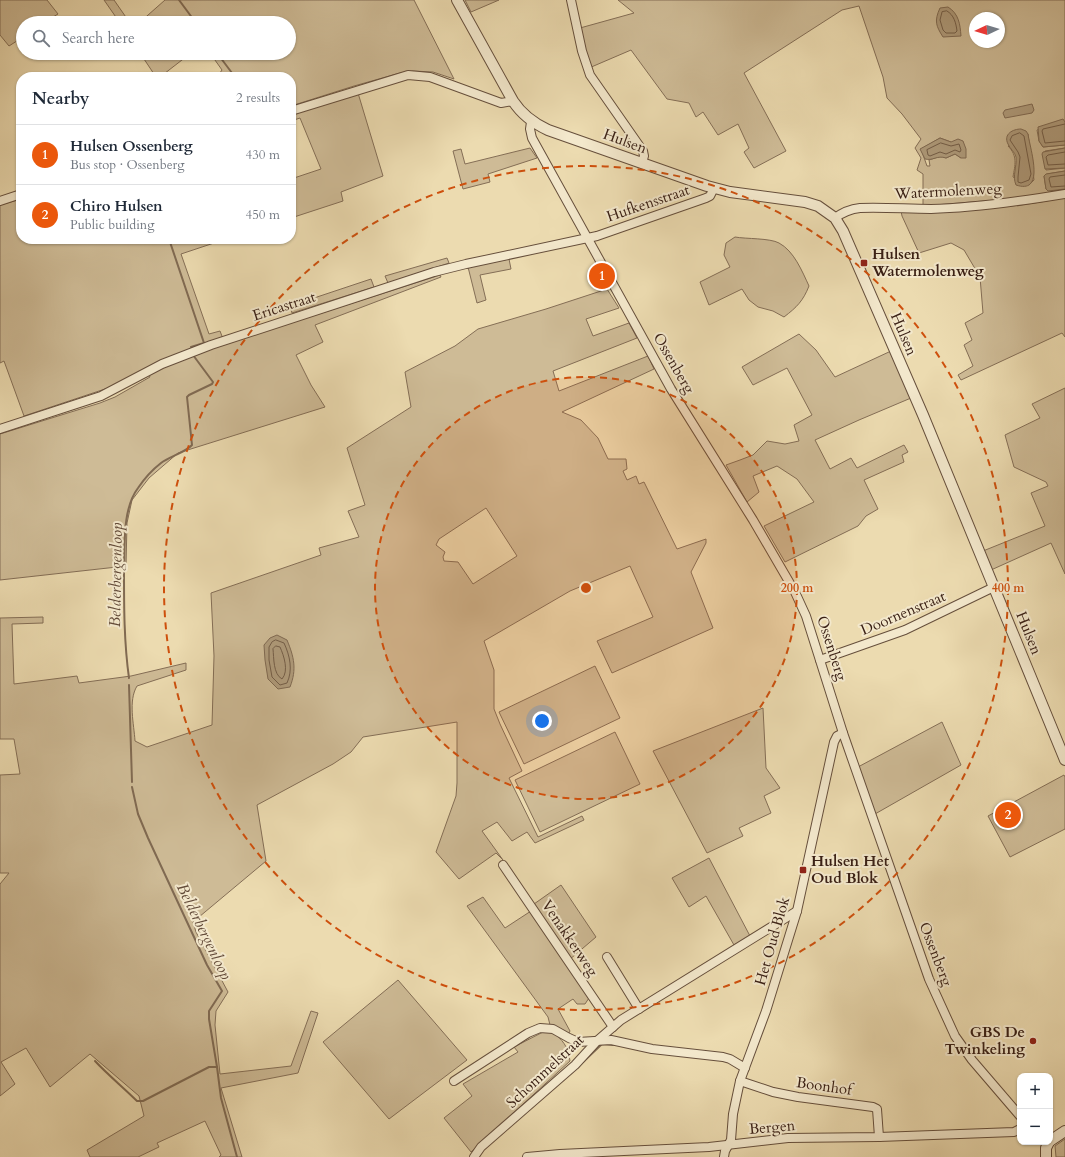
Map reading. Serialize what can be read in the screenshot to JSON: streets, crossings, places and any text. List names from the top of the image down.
{
  "streets": {
    "street": [
      "Hulsen",
      "Watermolenweg",
      "Hufkensstraat",
      "Ericastraat",
      "Ossenberg",
      "Doornenstraat",
      "Venakkerweg",
      "Het Oud Blok",
      "Schommelstraat",
      "Boonhof",
      "Bergen"
    ]
  },
  "crossings": [
    ["Hulsen", "Watermolenweg"],
    ["Hulsen", "Hufkensstraat"],
    ["Hulsen", "Ossenberg"],
    ["Hulsen", "Doornenstraat"],
    ["Hufkensstraat", "Ericastraat"],
    ["Hufkensstraat", "Ossenberg"],
    ["Ericastraat", "Ossenberg"],
    ["Ossenberg", "Doornenstraat"],
    ["Ossenberg", "Het Oud Blok"],
    ["Venakkerweg", "Schommelstraat"],
    ["Het Oud Blok", "Schommelstraat"],
    ["Het Oud Blok", "Boonhof"],
    ["Het Oud Blok", "Bergen"],
    ["Boonhof", "Bergen"]
  ],
  "water": ["Belderbergenloop"],
  "places": {
    "transit": ["Hulsen Watermolenweg", "Hulsen Het Oud Blok"],
    "other": ["GBS De Twinkeling"]
  },
  "north": "left",
  "page": {
    "search": "Search here",
    "heading": ["Nearby", "2 results"],
    "list": [
      {
        "mark": "1",
        "name": "Hulsen Ossenberg",
        "note": "Bus stop · Ossenberg",
        "value": "430 m"
      },
      {
        "mark": "2",
        "name": "Chiro Hulsen",
        "note": "Public building",
        "value": "450 m"
      }
    ],
    "pins": ["1", "2"],
    "map_buttons": ["+", "−"]
  },
  "rings": ["200 m", "400 m"]
}
